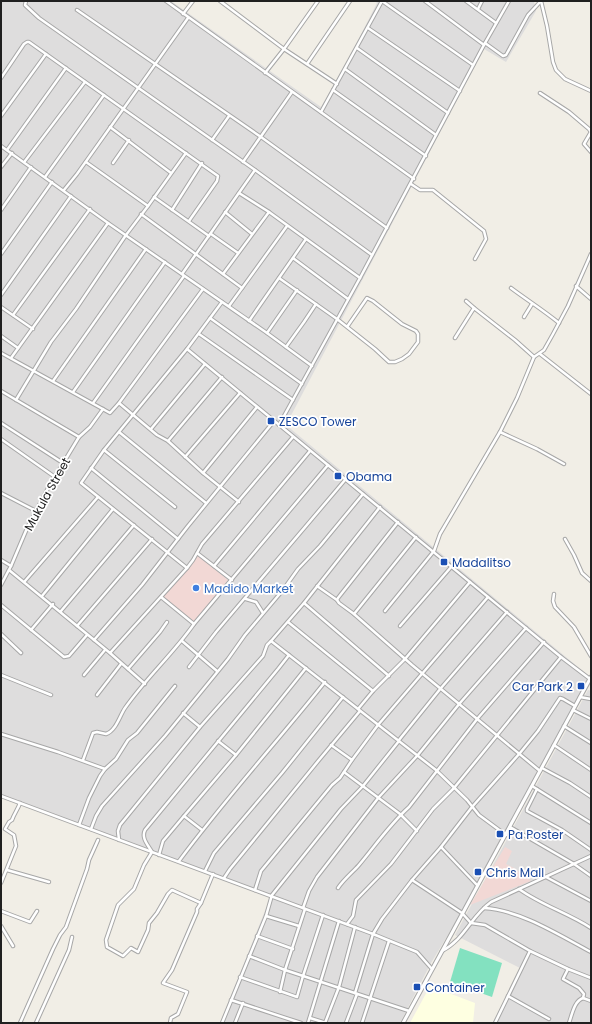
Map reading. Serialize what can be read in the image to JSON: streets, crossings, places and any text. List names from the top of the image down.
{
  "streets": {
    "street": ["Mukula Street"]
  },
  "places": {
    "transit": [
      "ZESCO Tower",
      "Obama",
      "Madalitso",
      "Car Park 2",
      "Pa Poster",
      "Chris Mall",
      "Container"
    ],
    "other": ["Madido Market"]
  }
}
